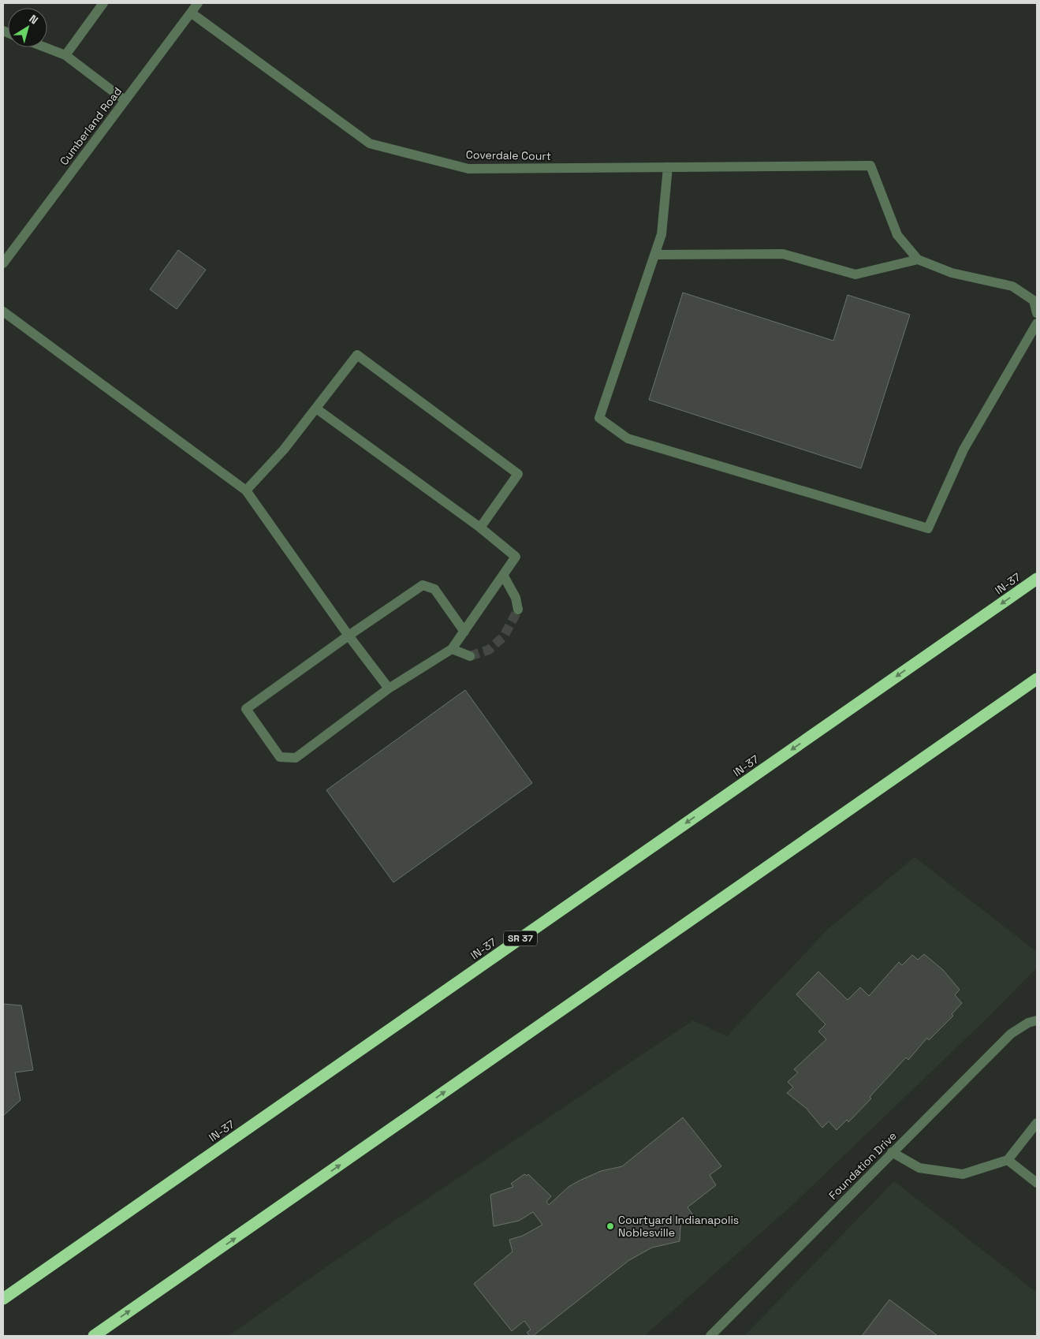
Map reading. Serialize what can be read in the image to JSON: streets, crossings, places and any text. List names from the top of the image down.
{
  "streets": {
    "highway": ["IN-37", "SR 37"],
    "street": ["Cumberland Road", "Coverdale Court", "Foundation Drive"]
  },
  "crossings": [
    ["Cumberland Road", "Coverdale Court"]
  ],
  "places": ["Courtyard Indianapolis Noblesville"],
  "north": "top right"
}
